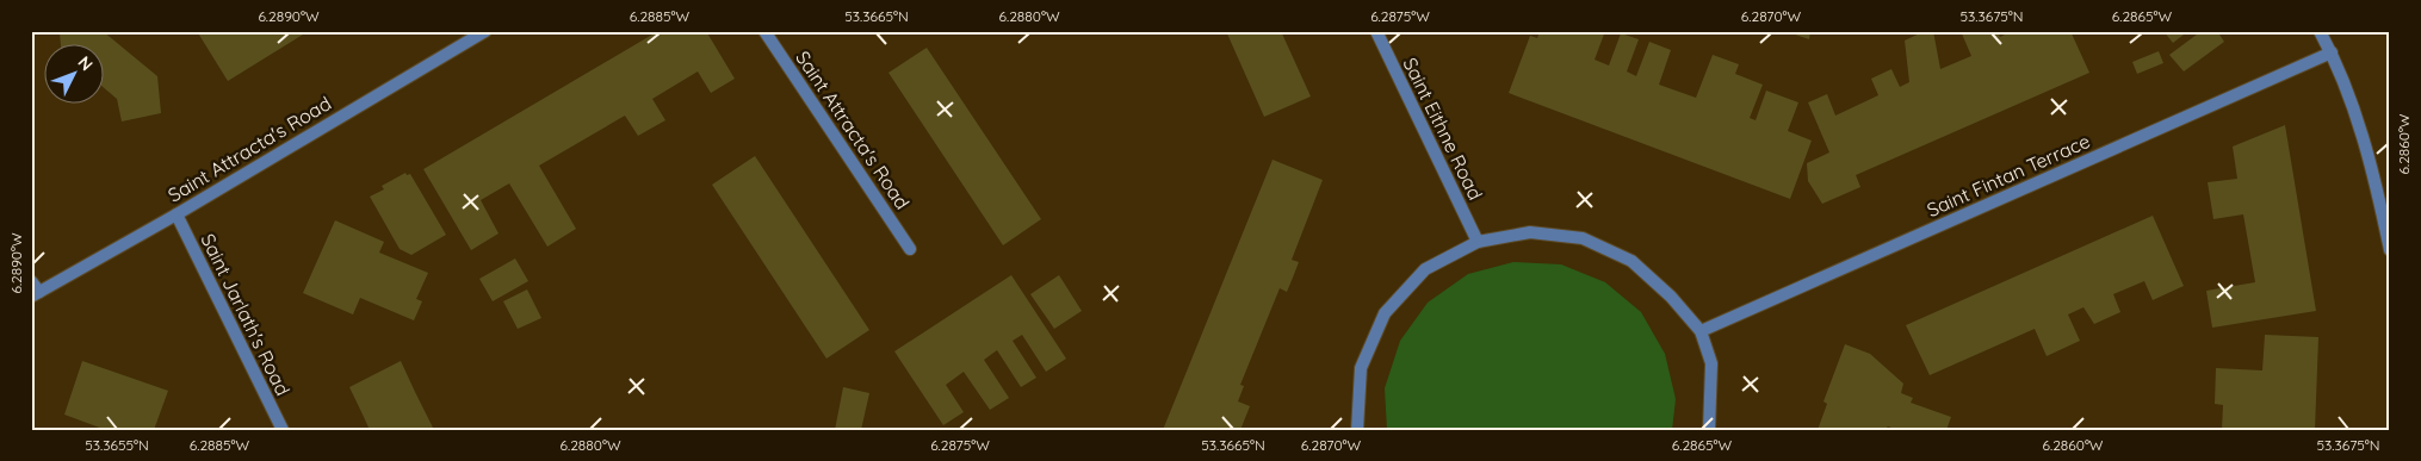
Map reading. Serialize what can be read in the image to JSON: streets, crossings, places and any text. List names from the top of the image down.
{
  "streets": {
    "street": [
      "Saint Eithne Road",
      "Saint Attracta's Road",
      "Saint Fintan Terrace",
      "Saint Jarlath's Road"
    ]
  },
  "crossings": [
    ["Saint Attracta's Road", "Saint Jarlath's Road"]
  ],
  "north": "top right",
  "coordinates": [
    "6.2890°W",
    "6.2885°W",
    "53.3665°N",
    "6.2880°W",
    "6.2875°W",
    "6.2870°W",
    "53.3675°N",
    "6.2865°W",
    "6.2860°W",
    "53.3655°N"
  ]
}
